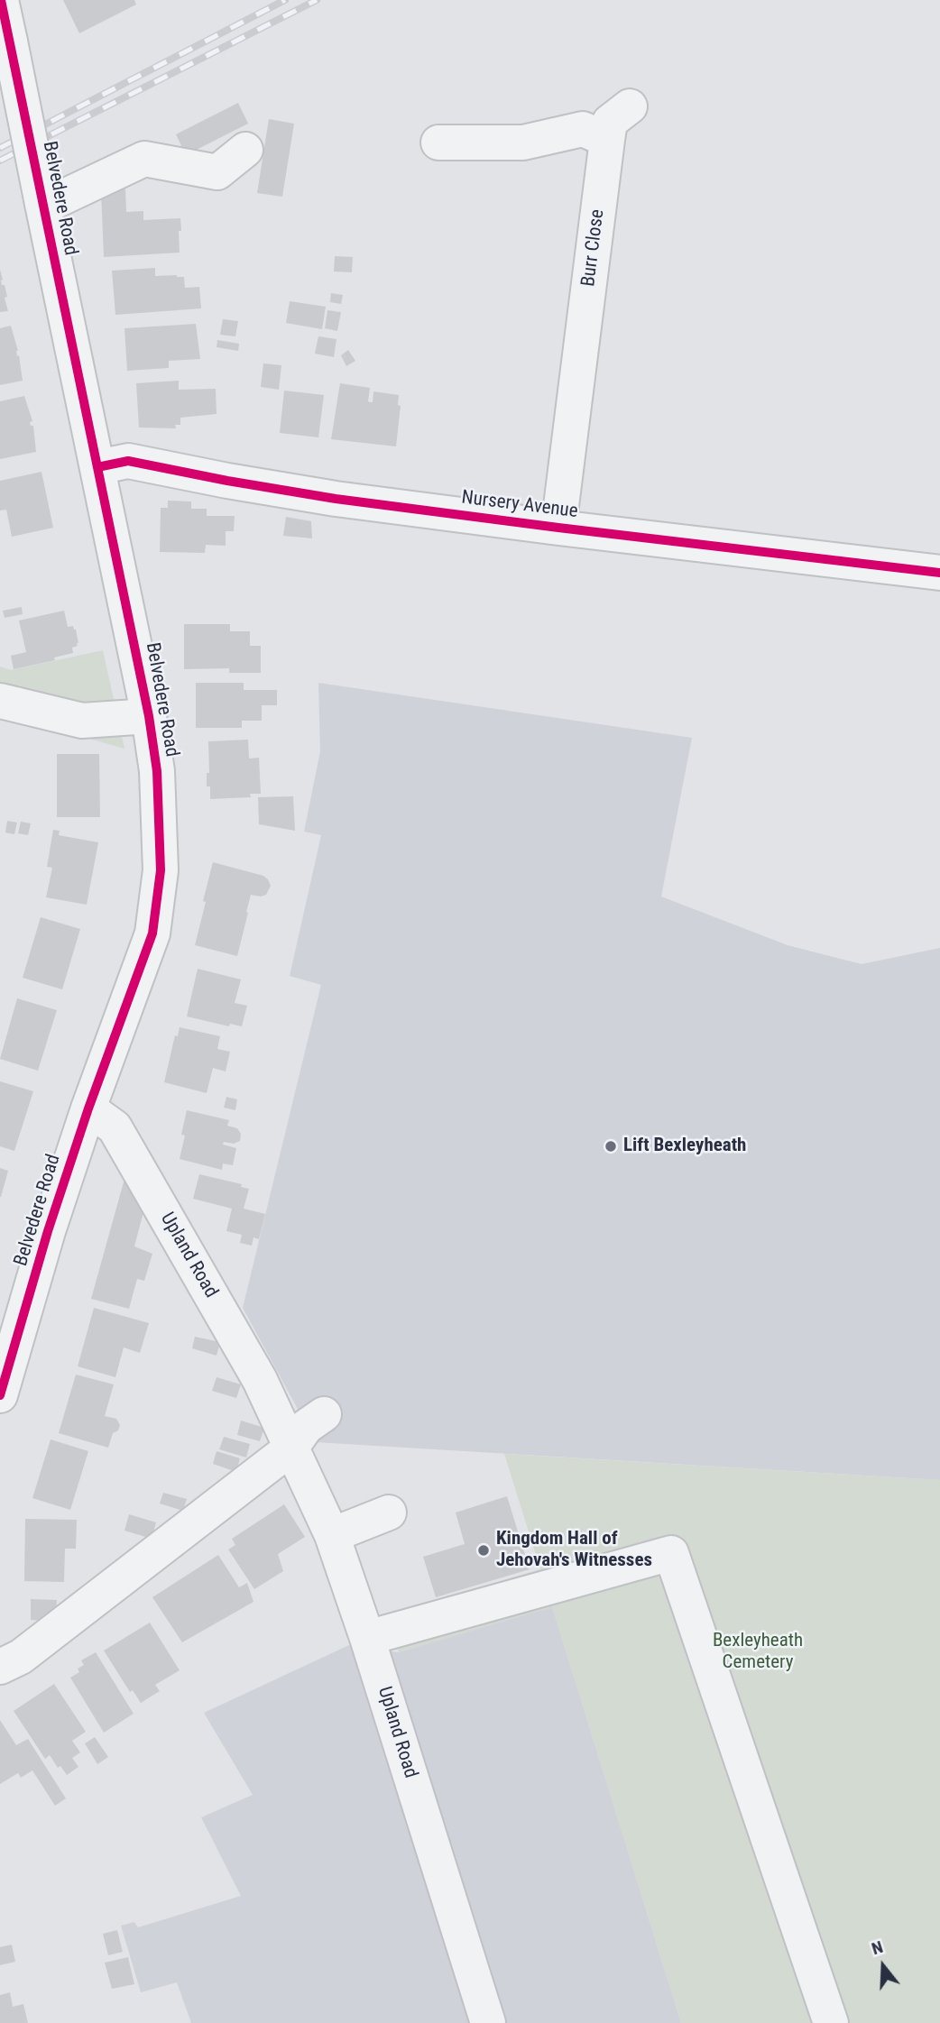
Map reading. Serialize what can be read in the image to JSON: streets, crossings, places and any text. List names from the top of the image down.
{
  "streets": {
    "street": [
      "Belvedere Road",
      "Burr Close",
      "Nursery Avenue",
      "Upland Road"
    ]
  },
  "crossings": [
    ["Belvedere Road", "Nursery Avenue"],
    ["Belvedere Road", "Upland Road"],
    ["Burr Close", "Nursery Avenue"]
  ],
  "parks": ["Bexleyheath Cemetery"],
  "places": ["Lift Bexleyheath", "Kingdom Hall of Jehovah's Witnesses"],
  "north": "top"
}
